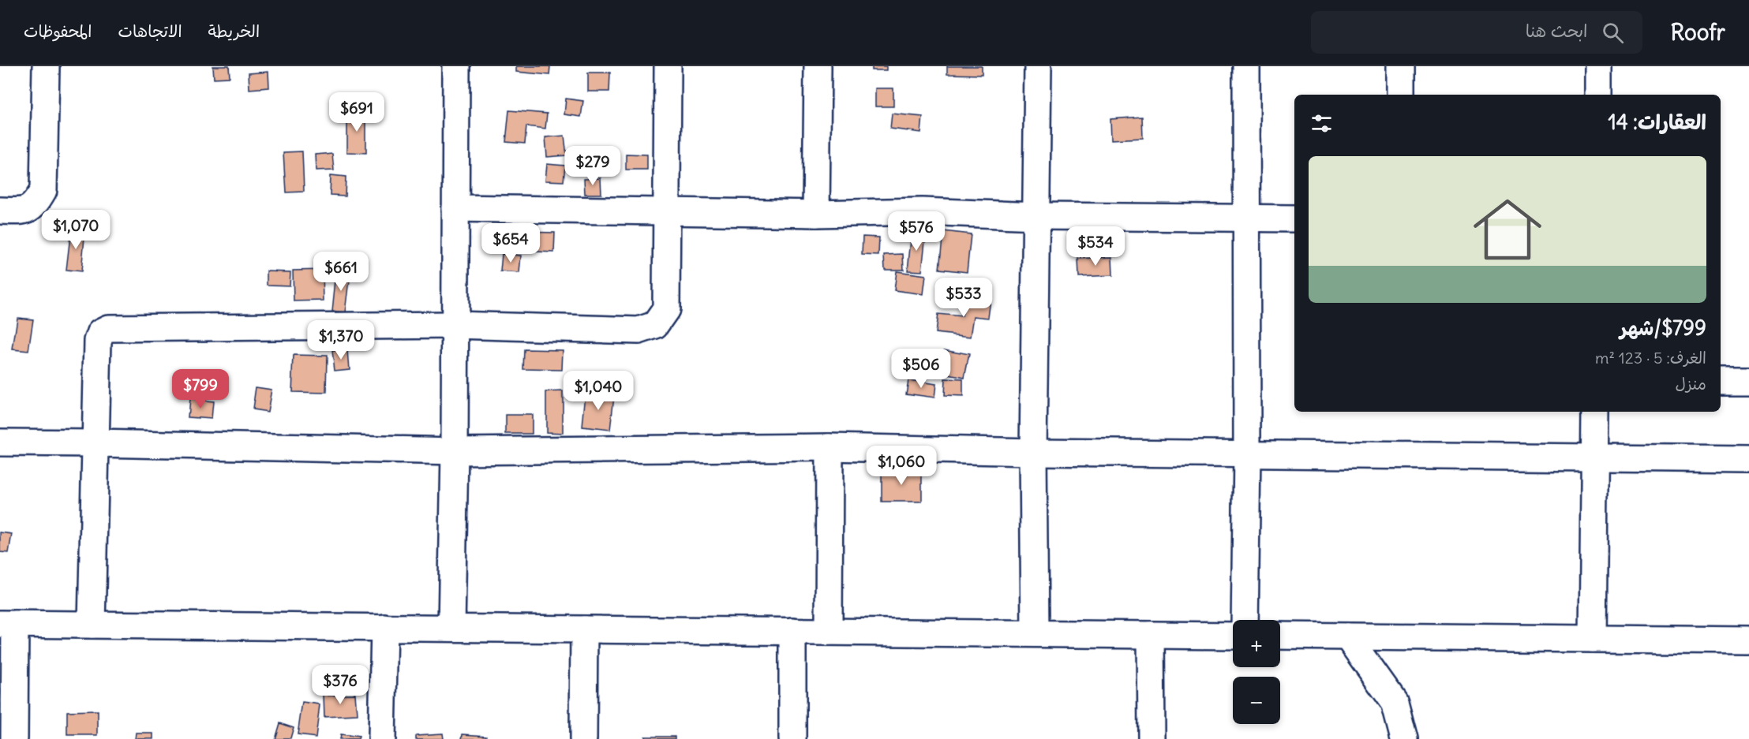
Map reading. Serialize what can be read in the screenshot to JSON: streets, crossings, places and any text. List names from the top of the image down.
{
  "page": {
    "header": "Roofr",
    "search": "ابحث هنا",
    "nav": ["الخريطة", "الاتجاهات", "المحفوظات"],
    "price": [
      "$691",
      "$279",
      "$1,070",
      "$576",
      "$654",
      "$534",
      "$661",
      "$533",
      "$1,370",
      "$506",
      "$799",
      "$1,040",
      "$1,060",
      "$376"
    ],
    "heading": "العقارات: 14",
    "list": [
      {
        "name": "$799/شهر",
        "note": "الغرف: 5 · 123 m² · منزل"
      }
    ],
    "map_buttons": ["+", "−"]
  }
}
